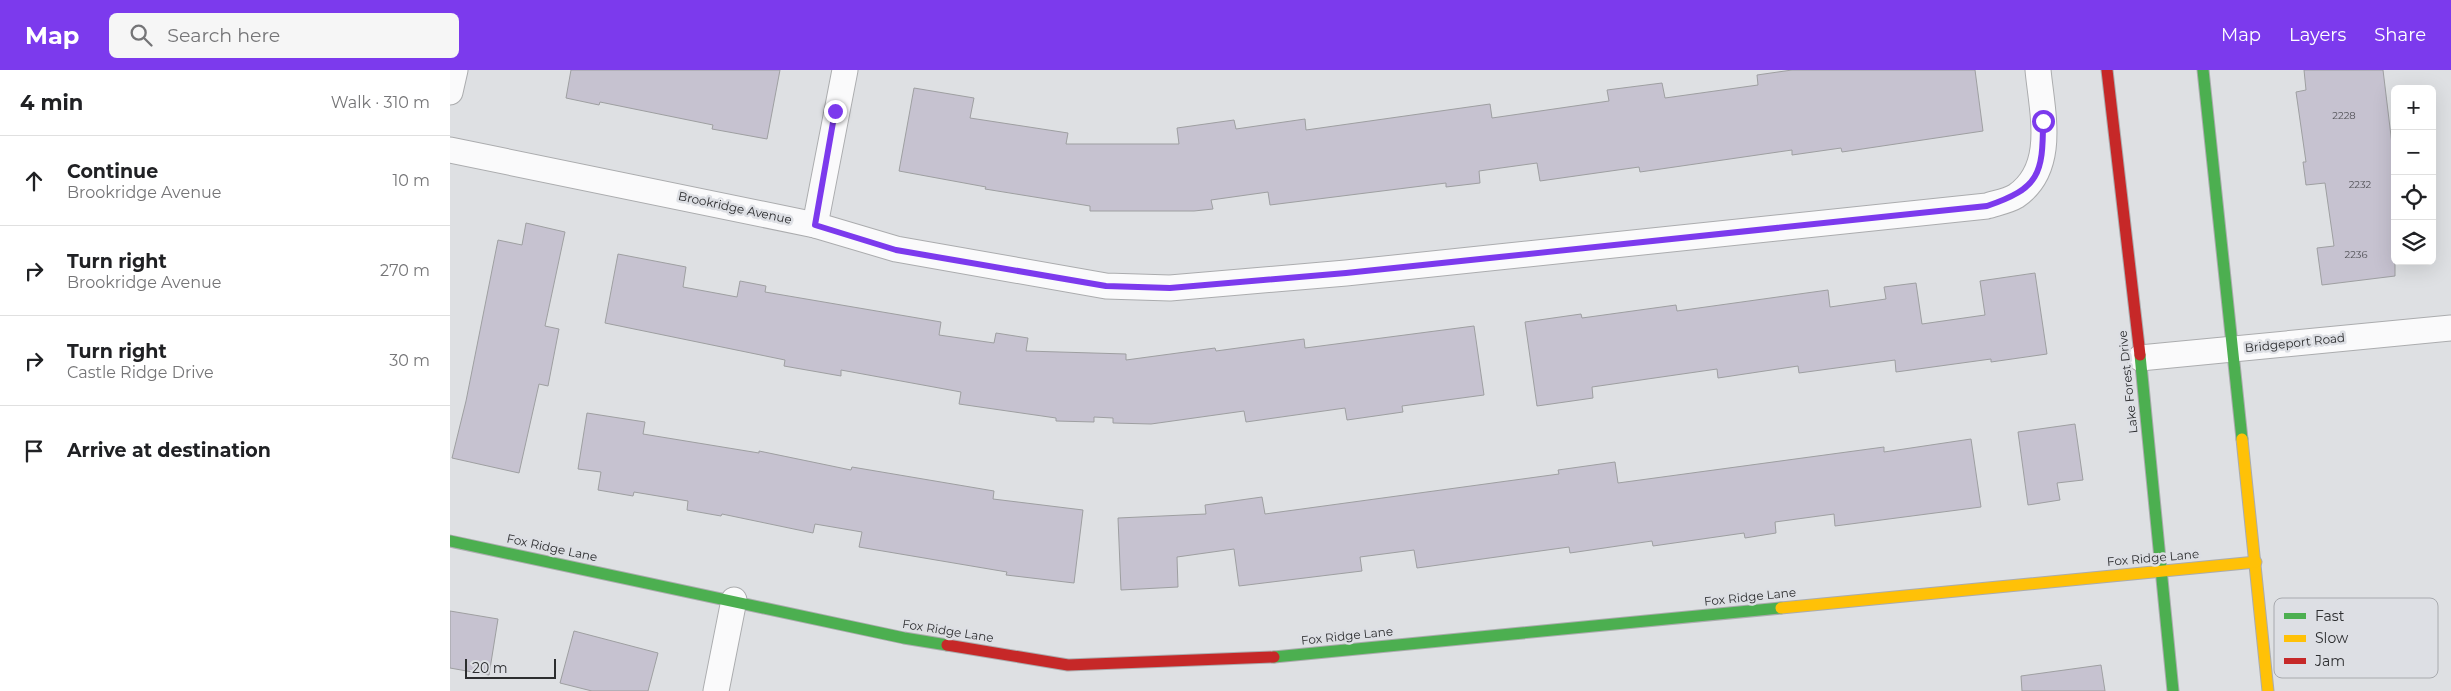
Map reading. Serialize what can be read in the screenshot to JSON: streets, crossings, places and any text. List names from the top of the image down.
{
  "streets": {
    "street": [
      "Brookridge Avenue",
      "Bridgeport Road",
      "Lake Forest Drive",
      "Fox Ridge Lane"
    ]
  },
  "crossings": [
    ["Bridgeport Road", "Lake Forest Drive"],
    ["Lake Forest Drive", "Fox Ridge Lane"]
  ],
  "house_numbers": ["2228", "2232", "2236"],
  "legend": ["Fast", "Slow", "Jam"],
  "scale_bar": "20 m",
  "page": {
    "header": "Map",
    "search": "Search here",
    "nav": ["Map", "Layers", "Share"],
    "heading": ["4 min", "Walk · 310 m"],
    "map_buttons": ["+", "−"],
    "list": [
      ["Continue", "Brookridge Avenue", "10 m"],
      ["Turn right", "Brookridge Avenue", "270 m"],
      ["Turn right", "Castle Ridge Drive", "30 m"],
      "Arrive at destination"
    ],
    "scale": "20 m"
  }
}
